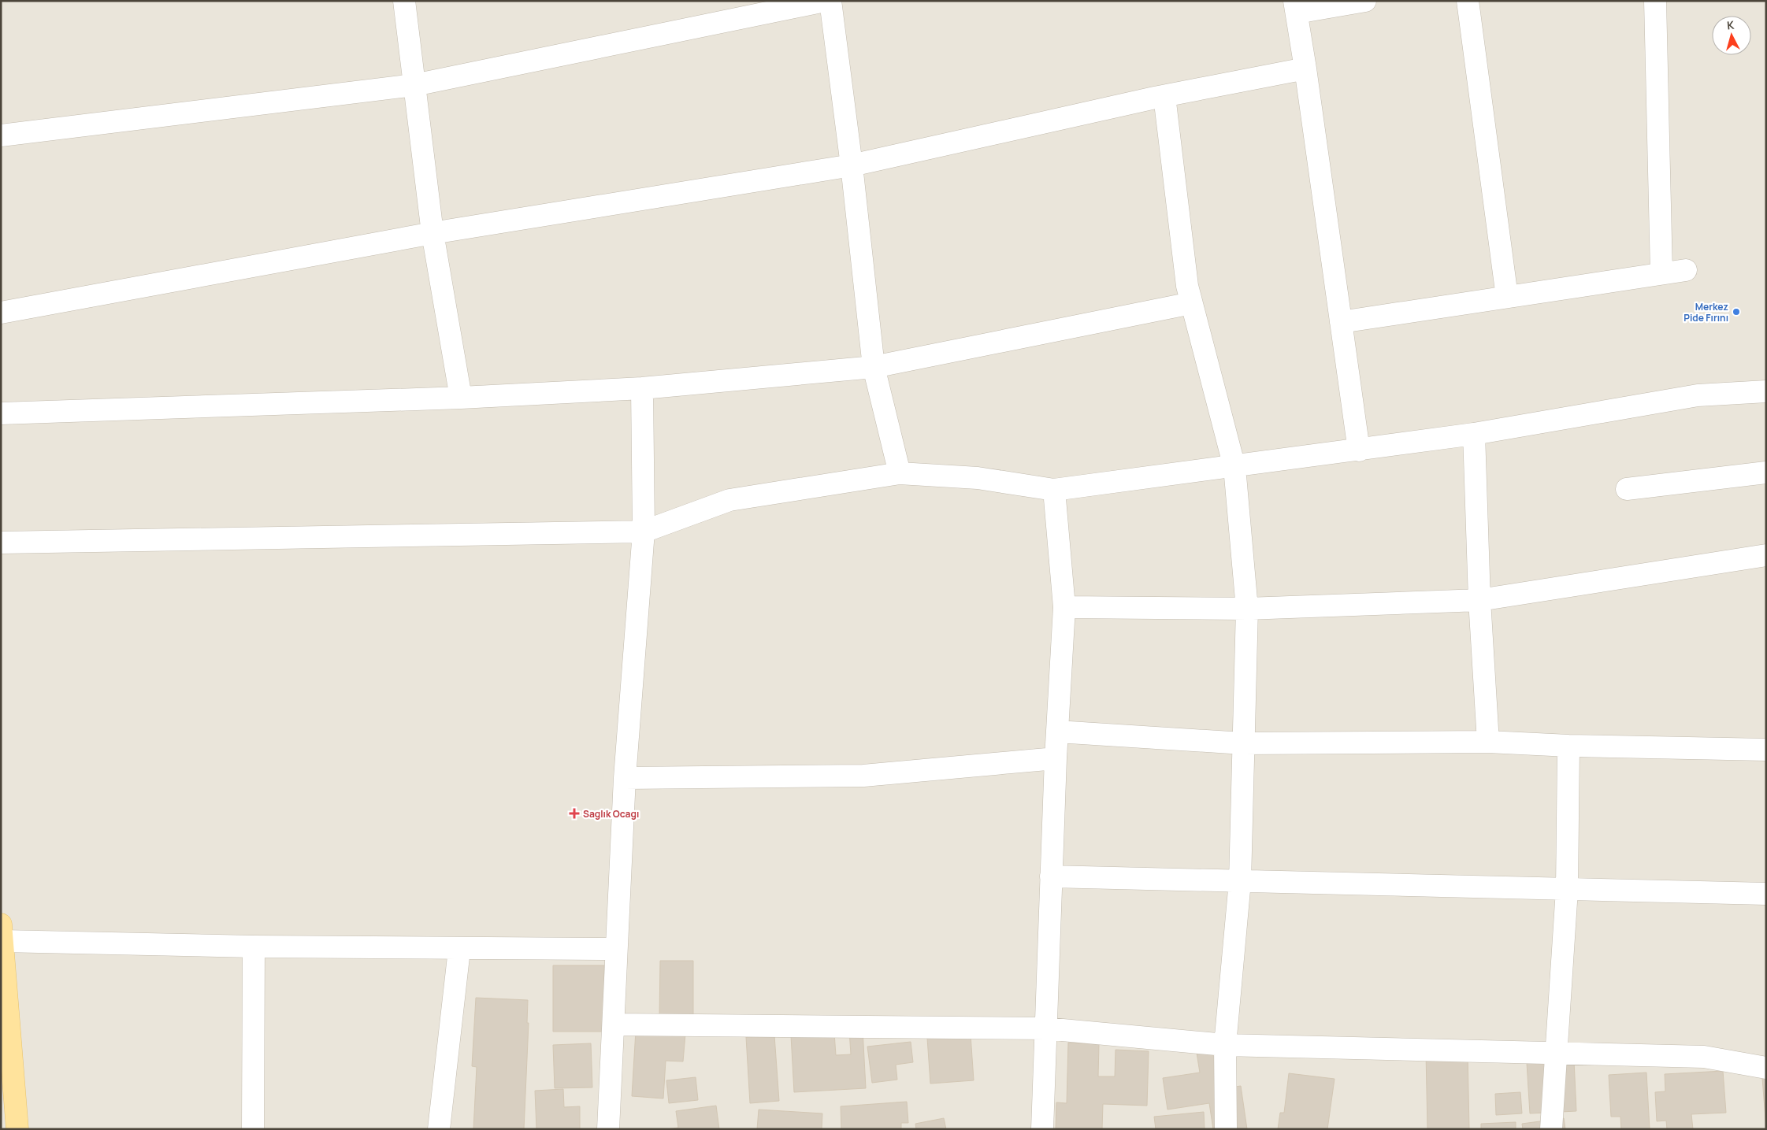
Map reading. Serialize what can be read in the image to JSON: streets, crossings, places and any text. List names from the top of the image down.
{
  "places": {
    "other": ["Merkez Pide Fırını"],
    "health": ["Saglık Ocagı"]
  },
  "north": "top"
}
